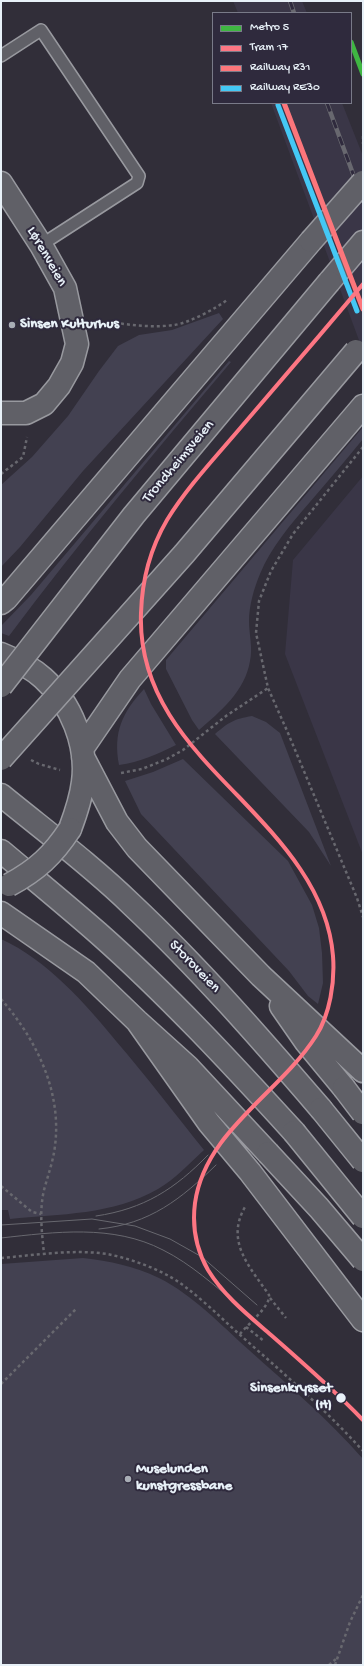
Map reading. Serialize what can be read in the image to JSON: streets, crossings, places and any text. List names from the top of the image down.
{
  "streets": {
    "main road": ["Lørenveien", "Trondheimsveien", "Storoveien"]
  },
  "places": ["Sinsen Kulturhus", "Sinsenkrysset (H)", "Muselunden kunstgressbane"],
  "lines": [
    "metro line 5",
    "rail line R31",
    "rail line RE30",
    "tram line 17"
  ],
  "legend": [
    "Metro 5",
    "Tram 17",
    "Railway R31",
    "Railway RE30"
  ]
}
